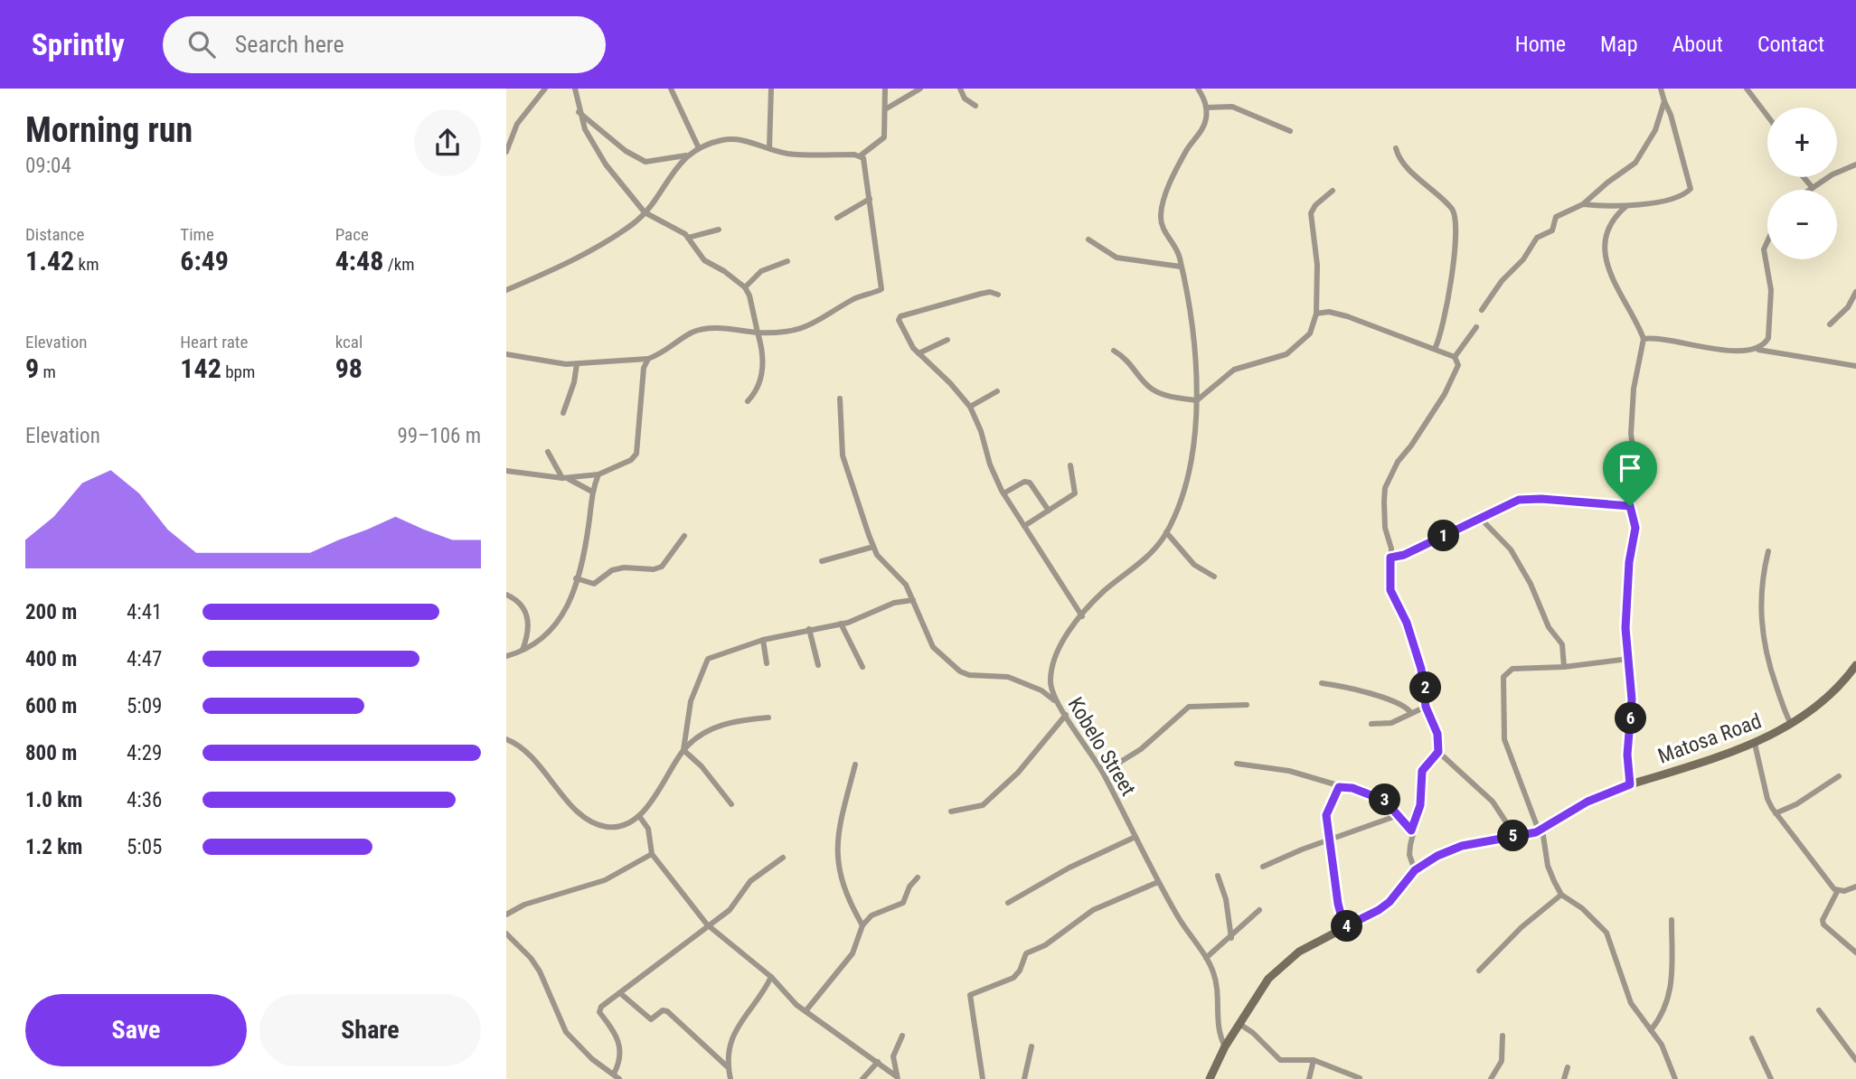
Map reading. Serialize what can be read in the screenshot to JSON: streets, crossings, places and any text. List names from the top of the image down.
{
  "streets": {
    "street": ["Matosa Road", "Kobelo Street"]
  },
  "crossings": [
    ["Matosa Road", "Kobelo Street"]
  ],
  "page": {
    "header": "Sprintly",
    "search": "Search here",
    "nav": [
      "Home",
      "Map",
      "About",
      "Contact"
    ],
    "heading": ["Morning run", "09:04"],
    "map_buttons": ["+", "−"],
    "stats": [
      ["Distance", "1.42 km"],
      ["Time", "6:49"],
      ["Pace", "4:48 /km"],
      ["Elevation", "9 m"],
      ["Heart rate", "142 bpm"],
      ["kcal", "98"]
    ],
    "chart": ["Elevation", "99–106 m"],
    "pins": [
      "1",
      "2",
      "6",
      "3",
      "5",
      "4"
    ],
    "list": [
      {
        "name": "200 m",
        "note": "4:41"
      },
      {
        "name": "400 m",
        "note": "4:47"
      },
      {
        "name": "600 m",
        "note": "5:09"
      },
      {
        "name": "800 m",
        "note": "4:29"
      },
      {
        "name": "1.0 km",
        "note": "4:36"
      },
      {
        "name": "1.2 km",
        "note": "5:05"
      }
    ],
    "buttons": ["Save", "Share"]
  }
}
